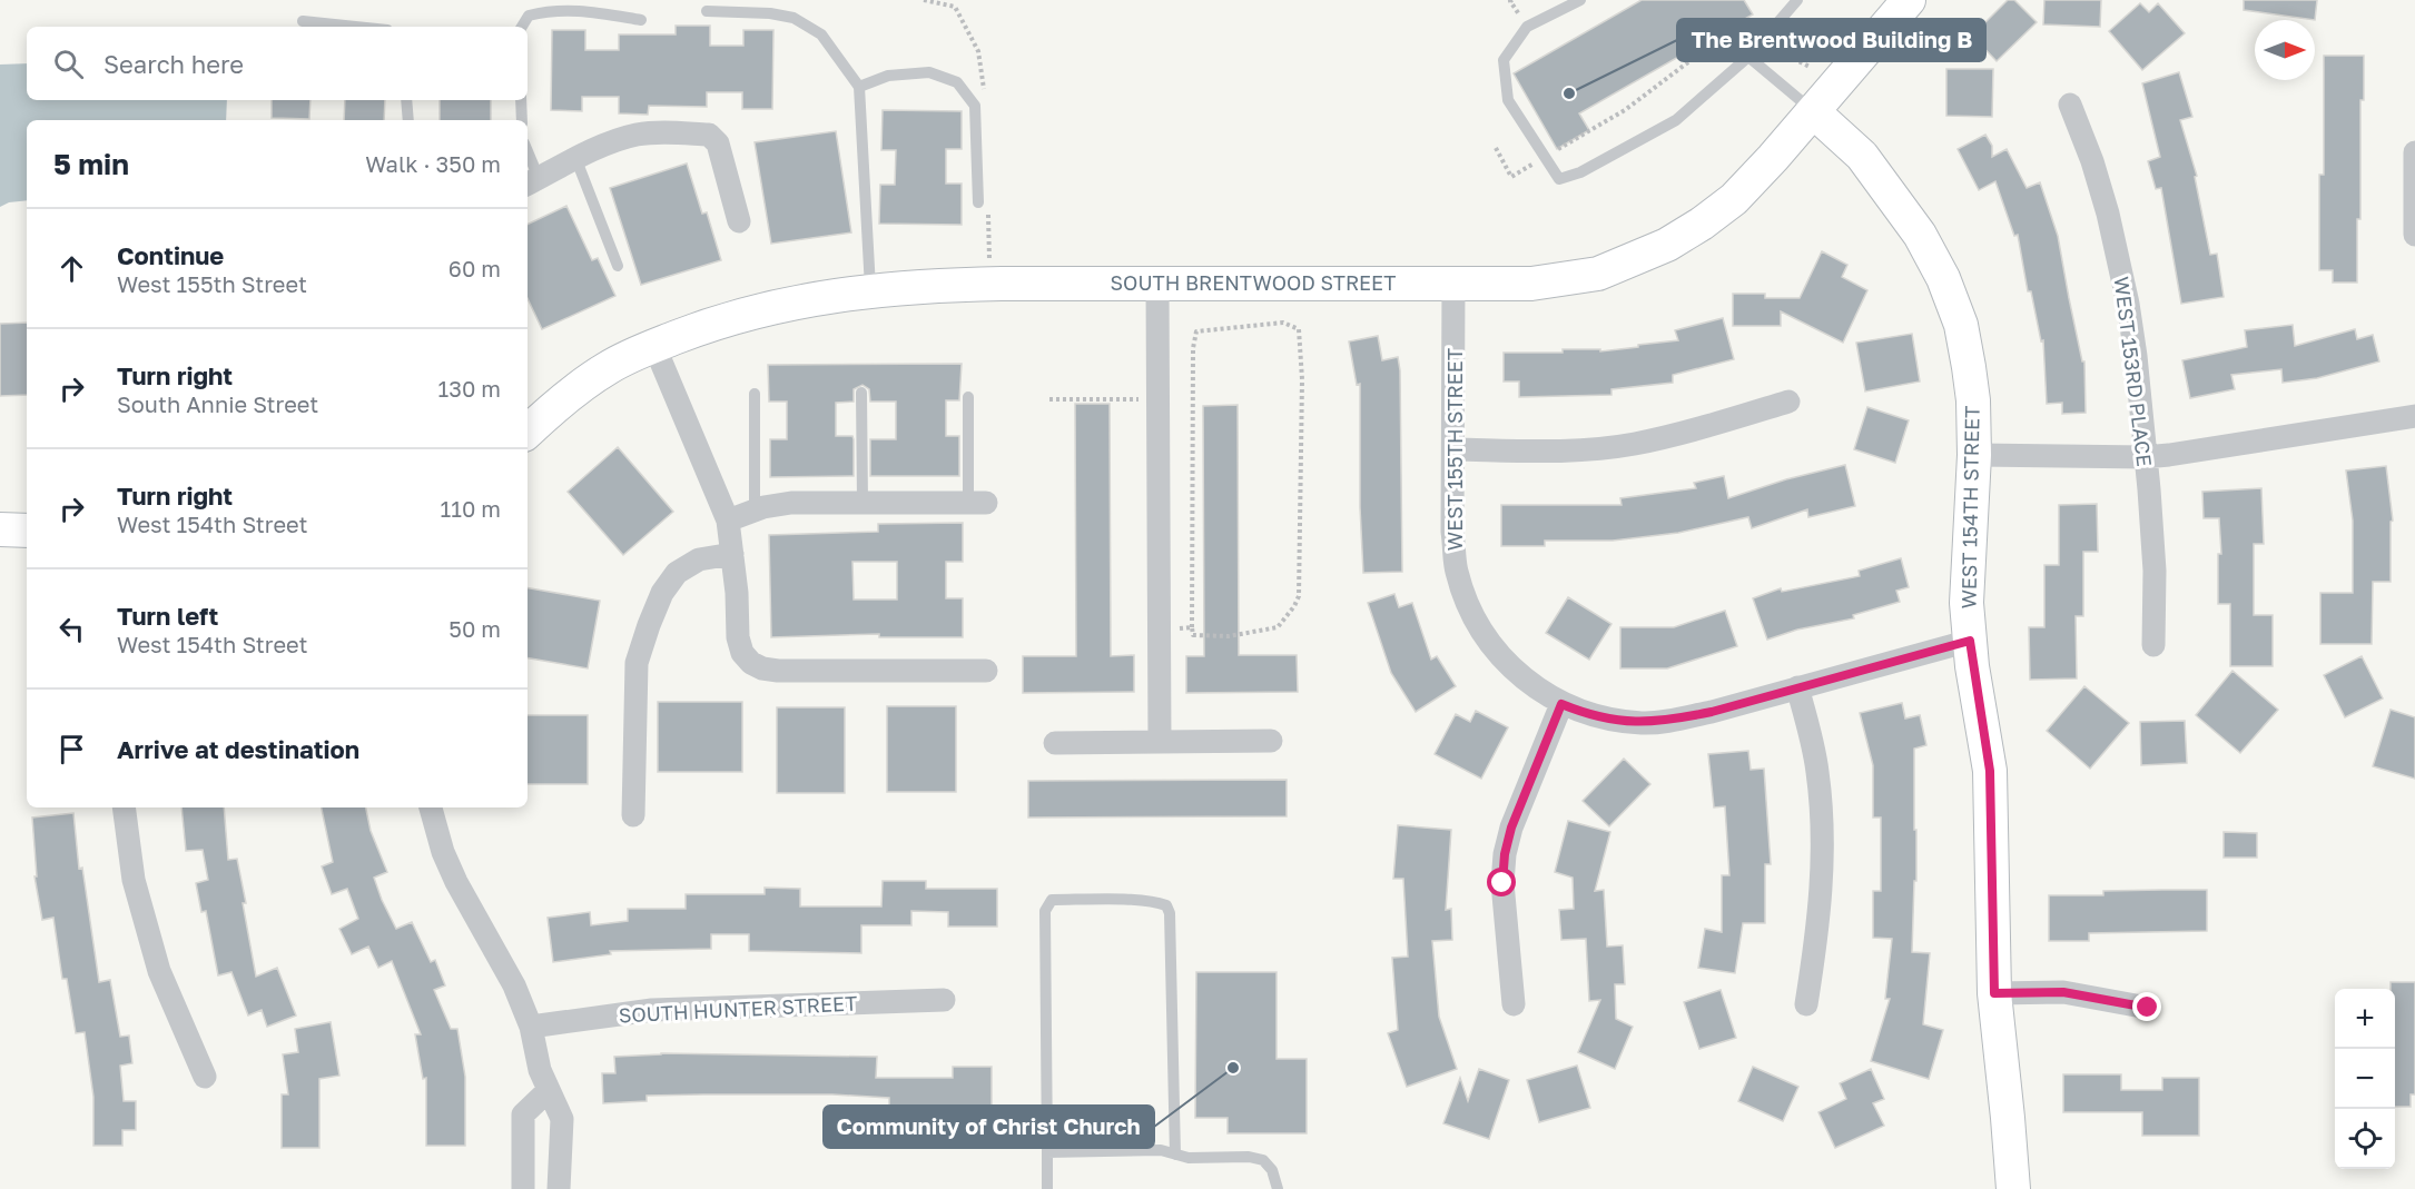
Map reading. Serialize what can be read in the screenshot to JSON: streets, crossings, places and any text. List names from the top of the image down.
{
  "streets": {
    "street": [
      "SOUTH BRENTWOOD STREET",
      "WEST 153RD PLACE",
      "WEST 155TH STREET",
      "WEST 154TH STREET",
      "SOUTH HUNTER STREET"
    ]
  },
  "crossings": [
    ["SOUTH BRENTWOOD STREET", "WEST 155TH STREET"],
    ["SOUTH BRENTWOOD STREET", "WEST 154TH STREET"],
    ["WEST 155TH STREET", "WEST 154TH STREET"]
  ],
  "places": ["The Brentwood Building B", "Community of Christ Church"],
  "north": "right",
  "page": {
    "search": "Search here",
    "heading": ["5 min", "Walk · 350 m"],
    "list": [
      ["Continue", "West 155th Street", "60 m"],
      ["Turn right", "South Annie Street", "130 m"],
      ["Turn right", "West 154th Street", "110 m"],
      ["Turn left", "West 154th Street", "50 m"],
      "Arrive at destination"
    ],
    "map_buttons": ["+", "−"]
  }
}
